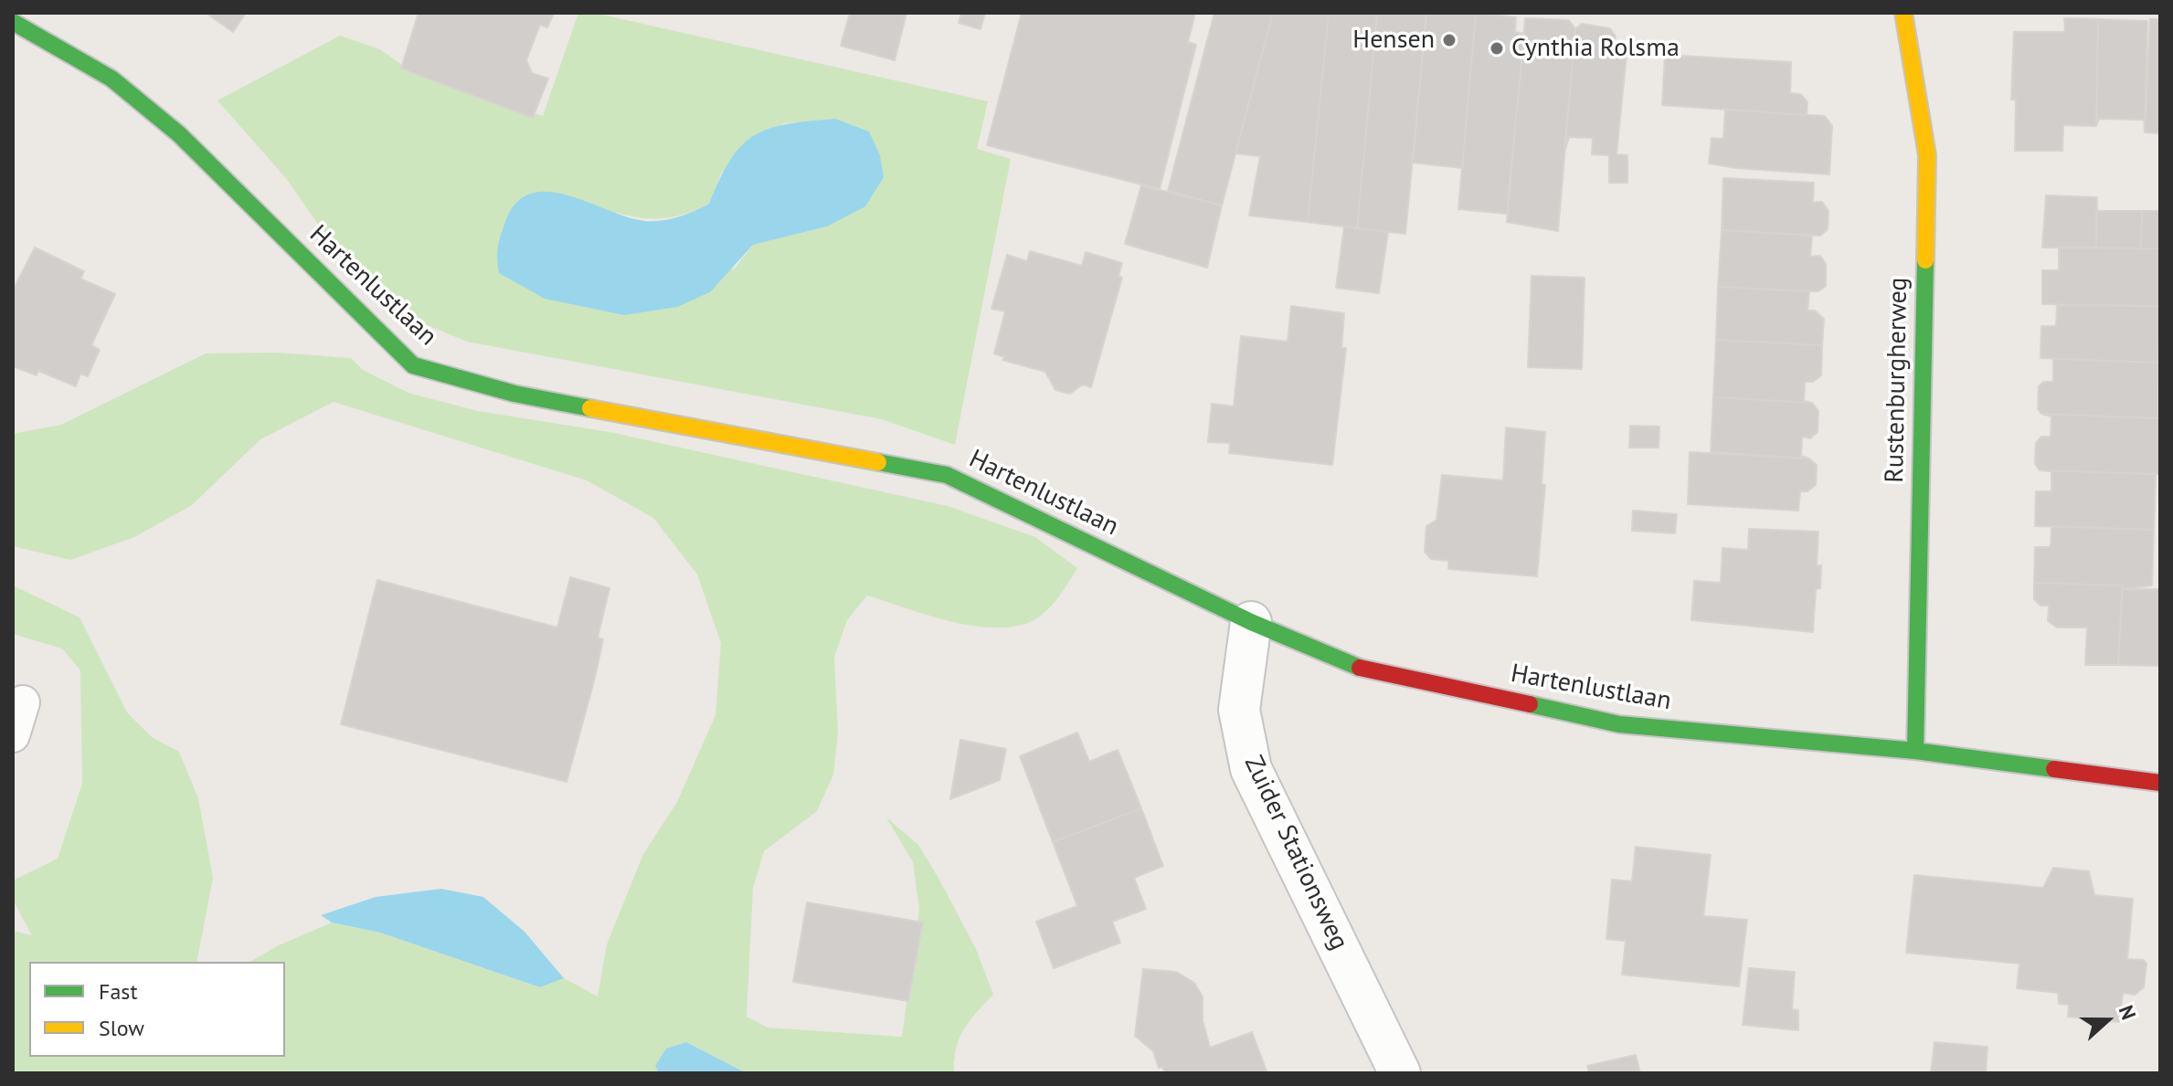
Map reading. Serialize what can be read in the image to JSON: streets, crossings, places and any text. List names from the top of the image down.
{
  "streets": {
    "street": ["Hartenlustlaan", "Rustenburgherweg", "Zuider Stationsweg"]
  },
  "crossings": [
    ["Hartenlustlaan", "Rustenburgherweg"],
    ["Hartenlustlaan", "Zuider Stationsweg"]
  ],
  "places": ["Hensen", "Cynthia Rolsma"],
  "legend": ["Fast", "Slow"],
  "north": "right"
}
